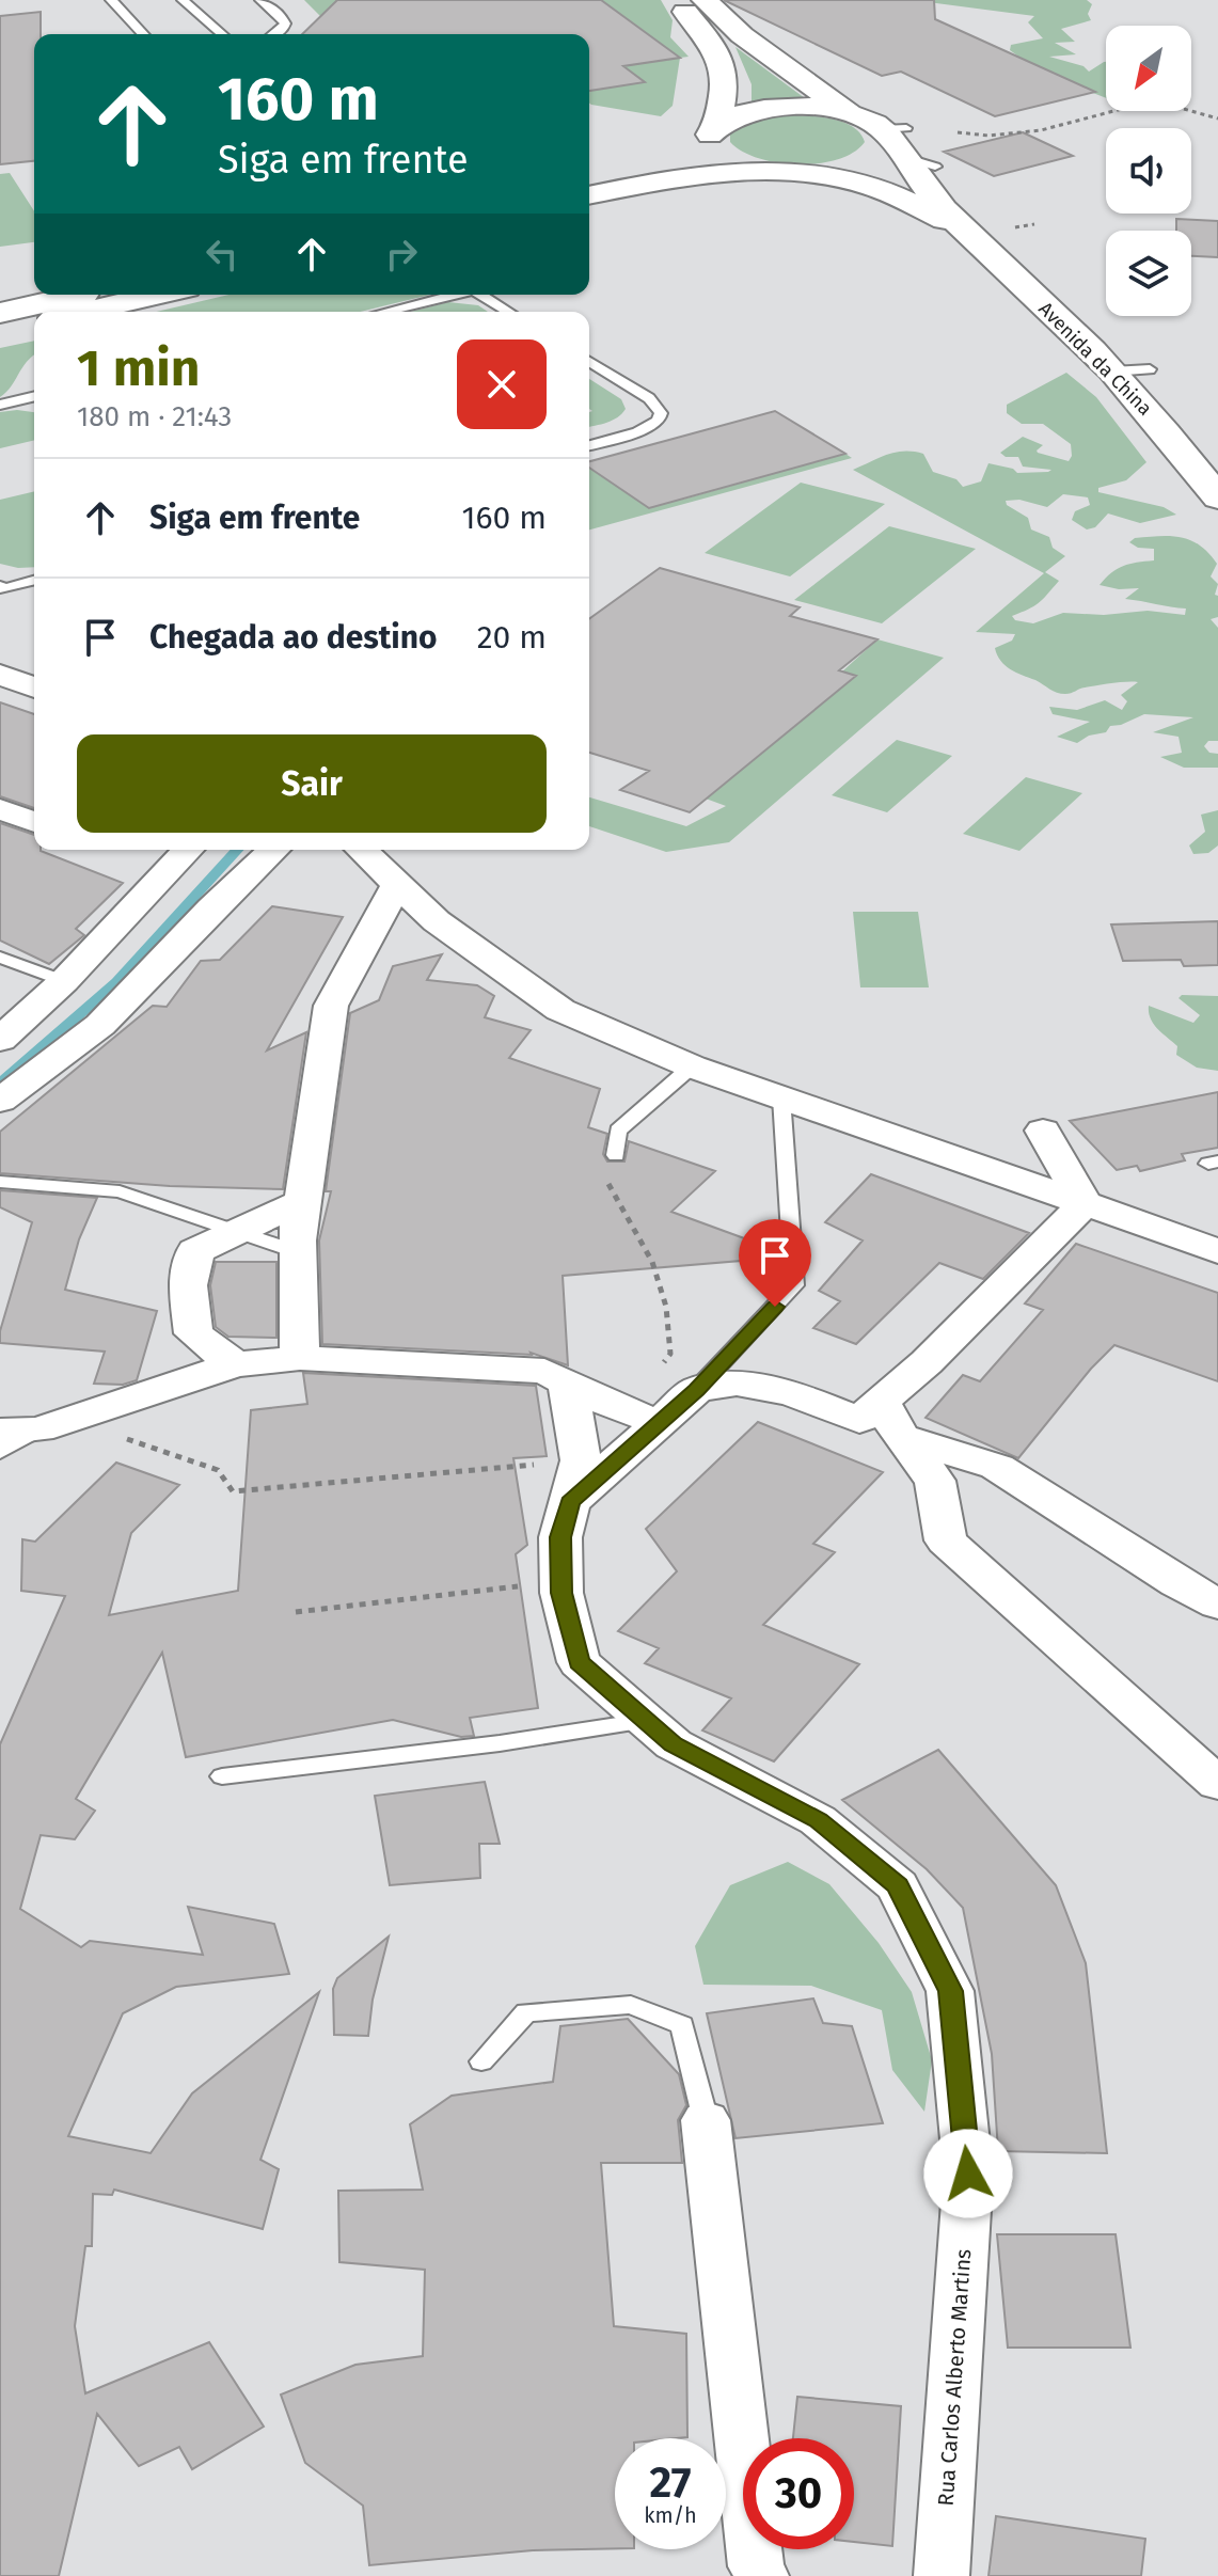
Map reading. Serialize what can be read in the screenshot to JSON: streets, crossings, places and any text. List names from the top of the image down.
{
  "streets": {
    "main road": ["Avenida da China"],
    "street": ["Rua Carlos Alberto Martins"]
  },
  "north": "bottom left",
  "page": {
    "turn": ["160 m", "Siga em frente"],
    "heading": ["1 min", "180 m · 21:43"],
    "list": [
      {
        "name": "Siga em frente",
        "value": "160 m"
      },
      {
        "name": "Chegada ao destino",
        "value": "20 m"
      }
    ],
    "buttons": "Sair",
    "speed": "27 km/h",
    "limit": "30"
  }
}
